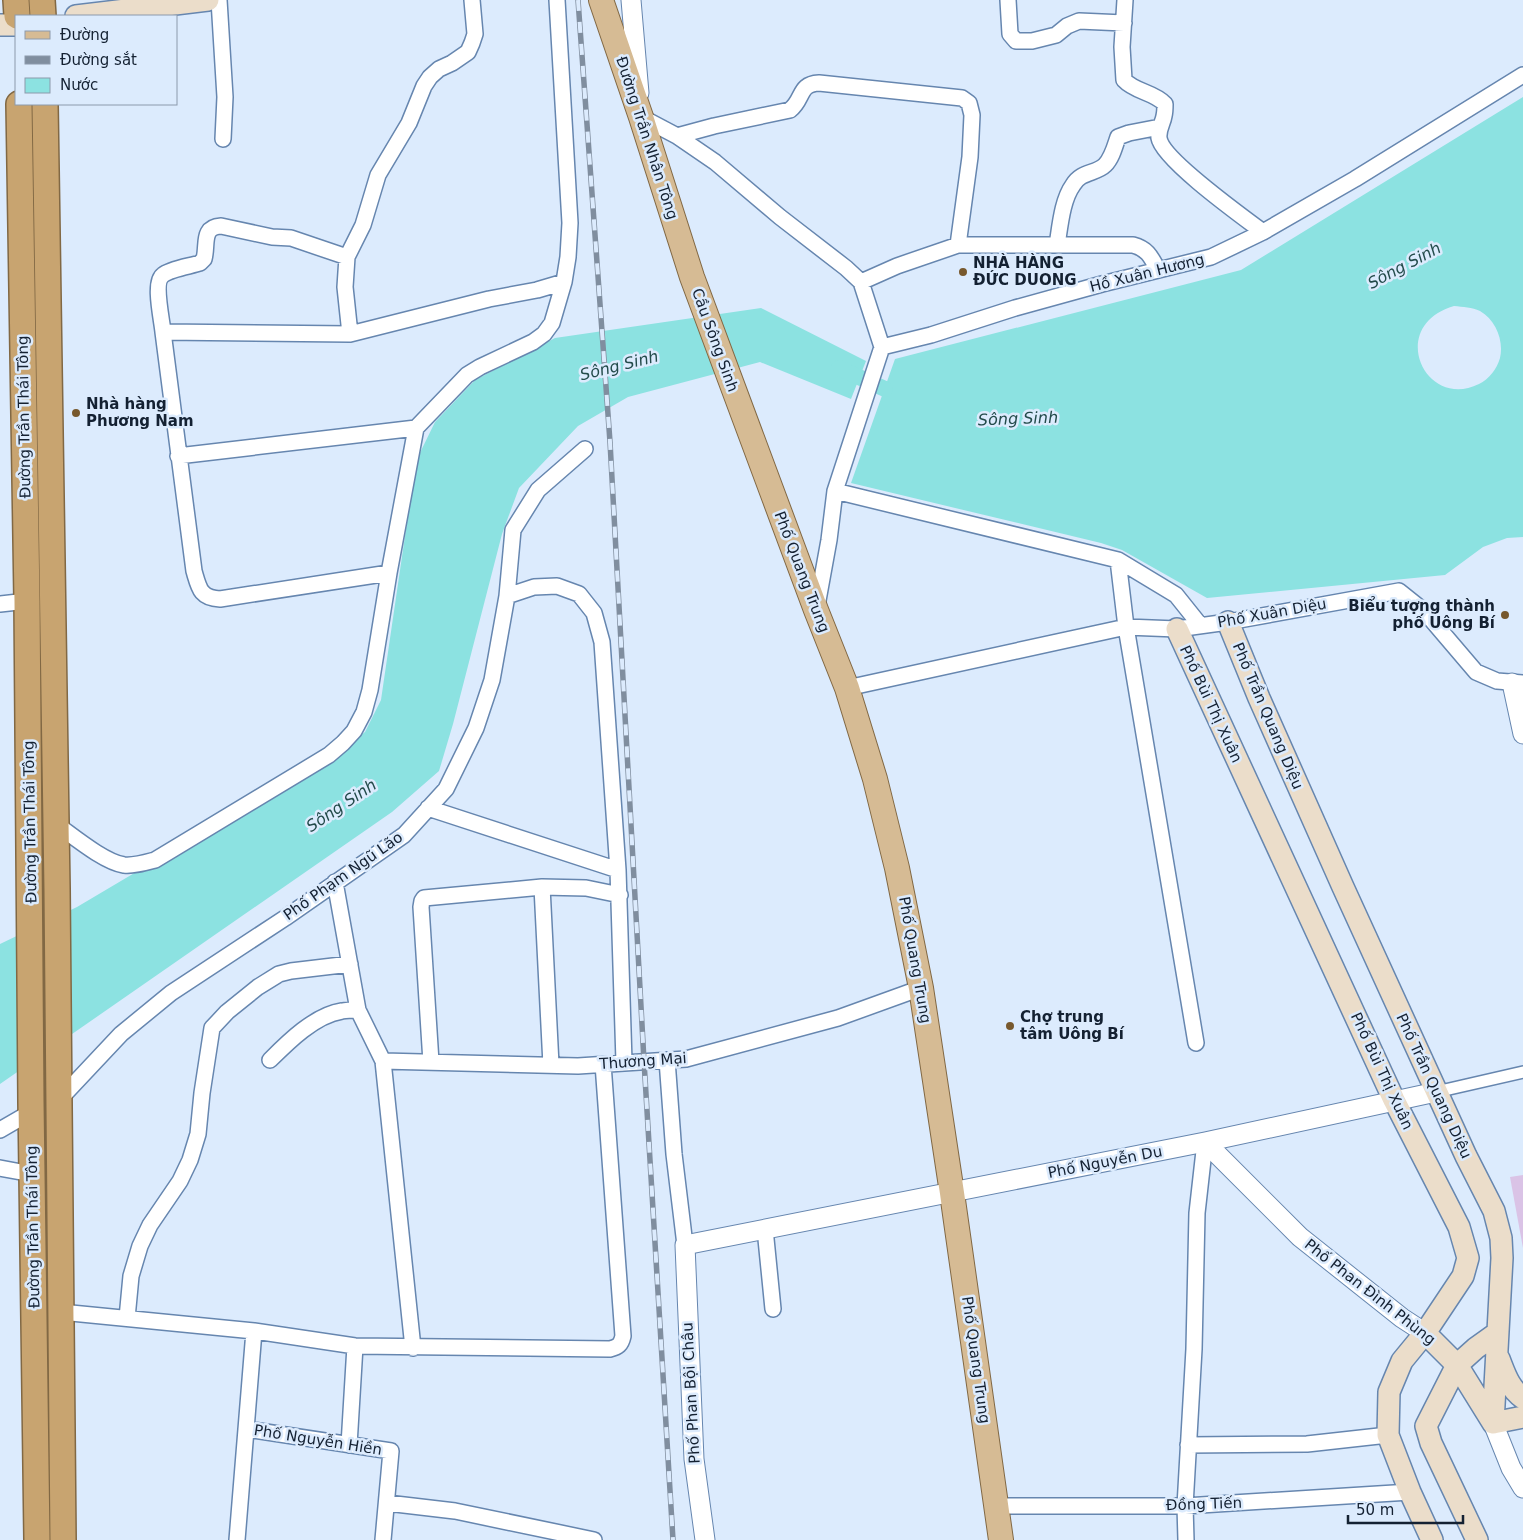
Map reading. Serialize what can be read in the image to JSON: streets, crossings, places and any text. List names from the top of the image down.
{
  "streets": {
    "highway": ["Đường Trần Thái Tông"],
    "main road": [
      "Đường Trần Nhân Tông",
      "Cầu Sông Sinh",
      "Phố Quang Trung",
      "Phố Bùi Thị Xuân",
      "Phố Trần Quang Diệu",
      "Phố Phan Đình Phùng"
    ],
    "street": [
      "Hồ Xuân Hương",
      "Phố Xuân Diệu",
      "Phố Phạm Ngũ Lão",
      "Thương Mại",
      "Phố Nguyễn Du",
      "Phố Phan Bội Châu",
      "Phố Nguyễn Hiền",
      "Đồng Tiến"
    ]
  },
  "crossings": [
    ["Đường Trần Nhân Tông", "Cầu Sông Sinh"],
    ["Cầu Sông Sinh", "Phố Quang Trung"],
    ["Đường Trần Thái Tông", "Phố Phạm Ngũ Lão"],
    ["Phố Quang Trung", "Thương Mại"],
    ["Phố Quang Trung", "Phố Nguyễn Du"],
    ["Phố Quang Trung", "Đồng Tiến"],
    ["Phố Xuân Diệu", "Phố Bùi Thị Xuân"],
    ["Phố Xuân Diệu", "Phố Trần Quang Diệu"],
    ["Phố Bùi Thị Xuân", "Phố Nguyễn Du"],
    ["Phố Bùi Thị Xuân", "Phố Phan Đình Phùng"],
    ["Phố Bùi Thị Xuân", "Đồng Tiến"],
    ["Phố Trần Quang Diệu", "Phố Nguyễn Du"],
    ["Phố Trần Quang Diệu", "Phố Phan Đình Phùng"],
    ["Phố Nguyễn Du", "Phố Phan Đình Phùng"],
    ["Phố Nguyễn Du", "Phố Phan Bội Châu"]
  ],
  "water": ["Sông Sinh"],
  "places": [
    "NHÀ HÀNG ĐỨC DUONG",
    "Nhà hàng Phương Nam",
    "Biểu tượng thành phố Uông Bí",
    "Chợ trung tâm Uông Bí"
  ],
  "legend": ["Đường", "Đường sắt", "Nước"],
  "scale_bar": "50 m"
}
